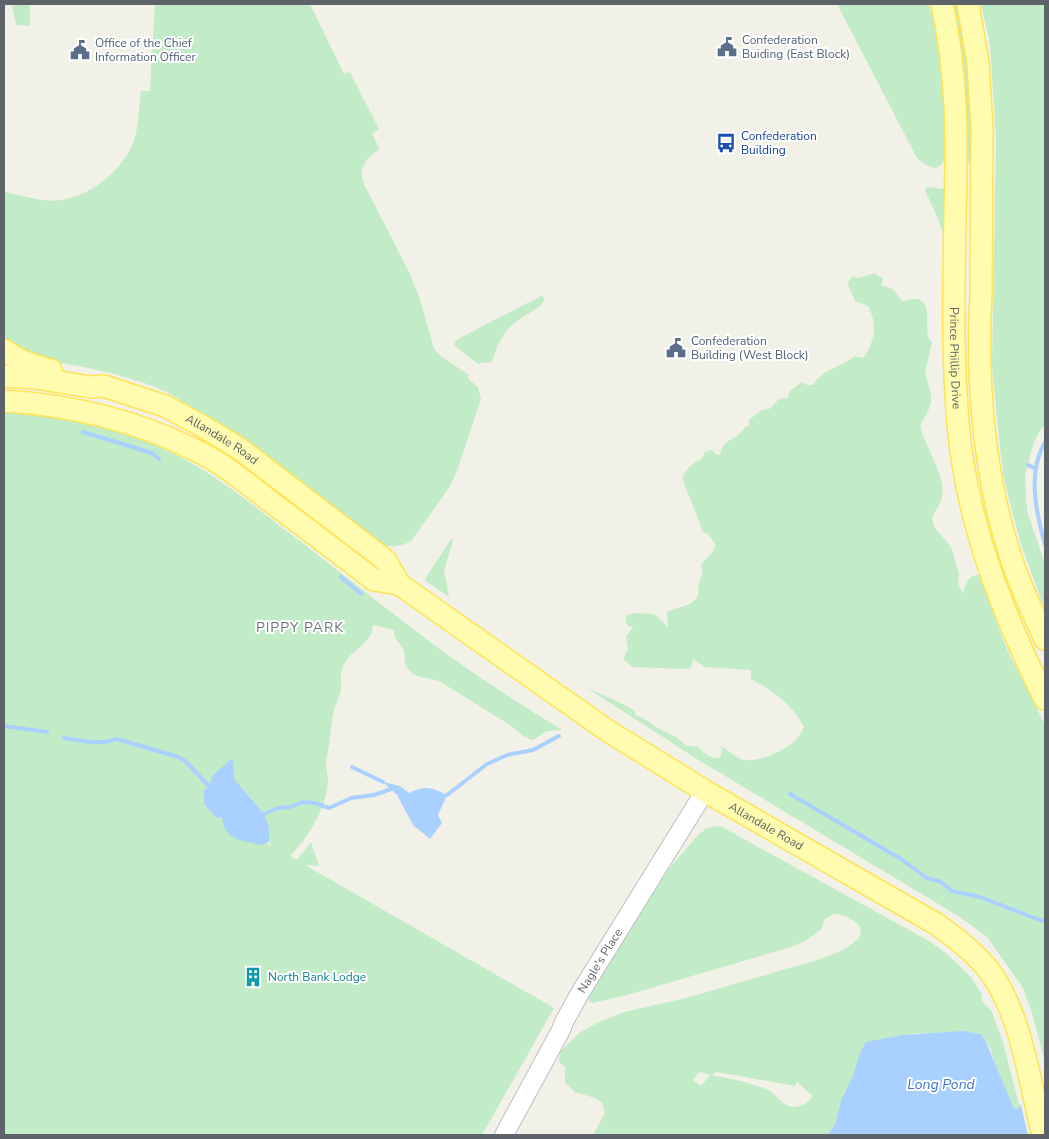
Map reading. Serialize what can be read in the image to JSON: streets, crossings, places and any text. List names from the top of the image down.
{
  "streets": {
    "main road": ["Prince Phillip Drive", "Allandale Road"],
    "street": ["Nagle's Place"]
  },
  "crossings": [
    ["Allandale Road", "Nagle's Place"]
  ],
  "districts": ["PIPPY PARK"],
  "water": ["Long Pond"],
  "places": {
    "public building": ["Confederation Buiding (East Block)", "Office of the Chief Information Officer", "Confederation Building (West Block)"],
    "bus stop": ["Confederation Building"],
    "building": ["North Bank Lodge"]
  }
}
